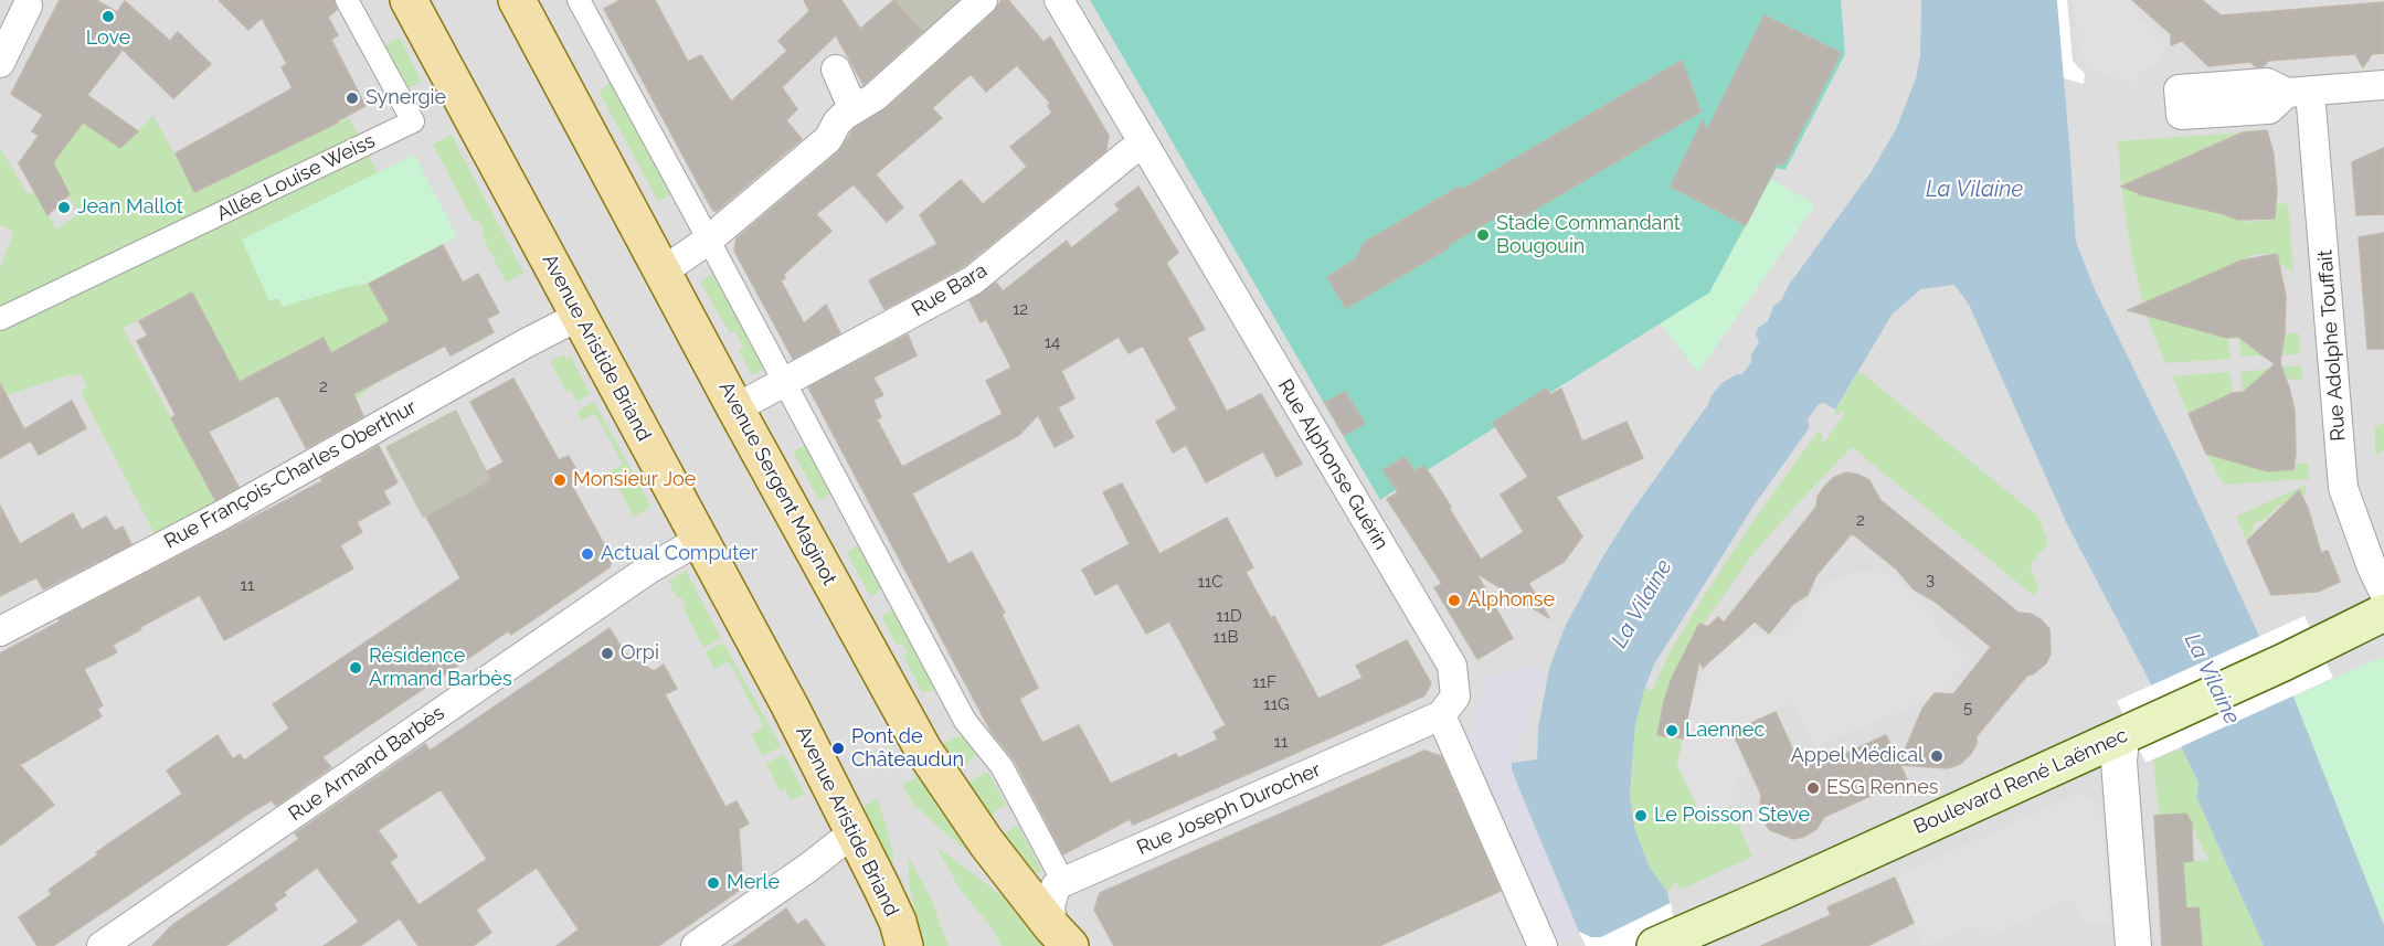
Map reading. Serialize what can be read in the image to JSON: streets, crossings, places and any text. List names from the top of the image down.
{
  "streets": {
    "main road": ["Avenue Aristide Briand", "Avenue Sergent Maginot", "Boulevard René Laënnec"],
    "street": [
      "Allée Louise Weiss",
      "Rue Bara",
      "Rue Adolphe Touffait",
      "Rue Alphonse Guérin",
      "Rue François-Charles Oberthur",
      "Rue Armand Barbès",
      "Rue Joseph Durocher"
    ]
  },
  "crossings": [
    ["Rue Bara", "Rue Alphonse Guérin"],
    ["Rue Bara", "Avenue Sergent Maginot"],
    ["Avenue Aristide Briand", "Rue François-Charles Oberthur"],
    ["Avenue Aristide Briand", "Rue Armand Barbès"],
    ["Rue Alphonse Guérin", "Rue Joseph Durocher"]
  ],
  "water": ["La Vilaine"],
  "places": [
    "Love",
    "Synergie",
    "Jean Mallot",
    "Stade Commandant Bougouin",
    "Monsieur Joe",
    "Actual Computer",
    "Alphonse",
    "Orpi",
    "Résidence Armand Barbès",
    "Laennec",
    "Pont de Châteaudun",
    "Appel Médical",
    "ESG Rennes",
    "Le Poisson Steve",
    "Merle"
  ],
  "house_numbers": [
    "12",
    "14",
    "2",
    "2",
    "3",
    "11C",
    "11",
    "11D",
    "11B",
    "11F",
    "11G",
    "5",
    "11"
  ]
}
